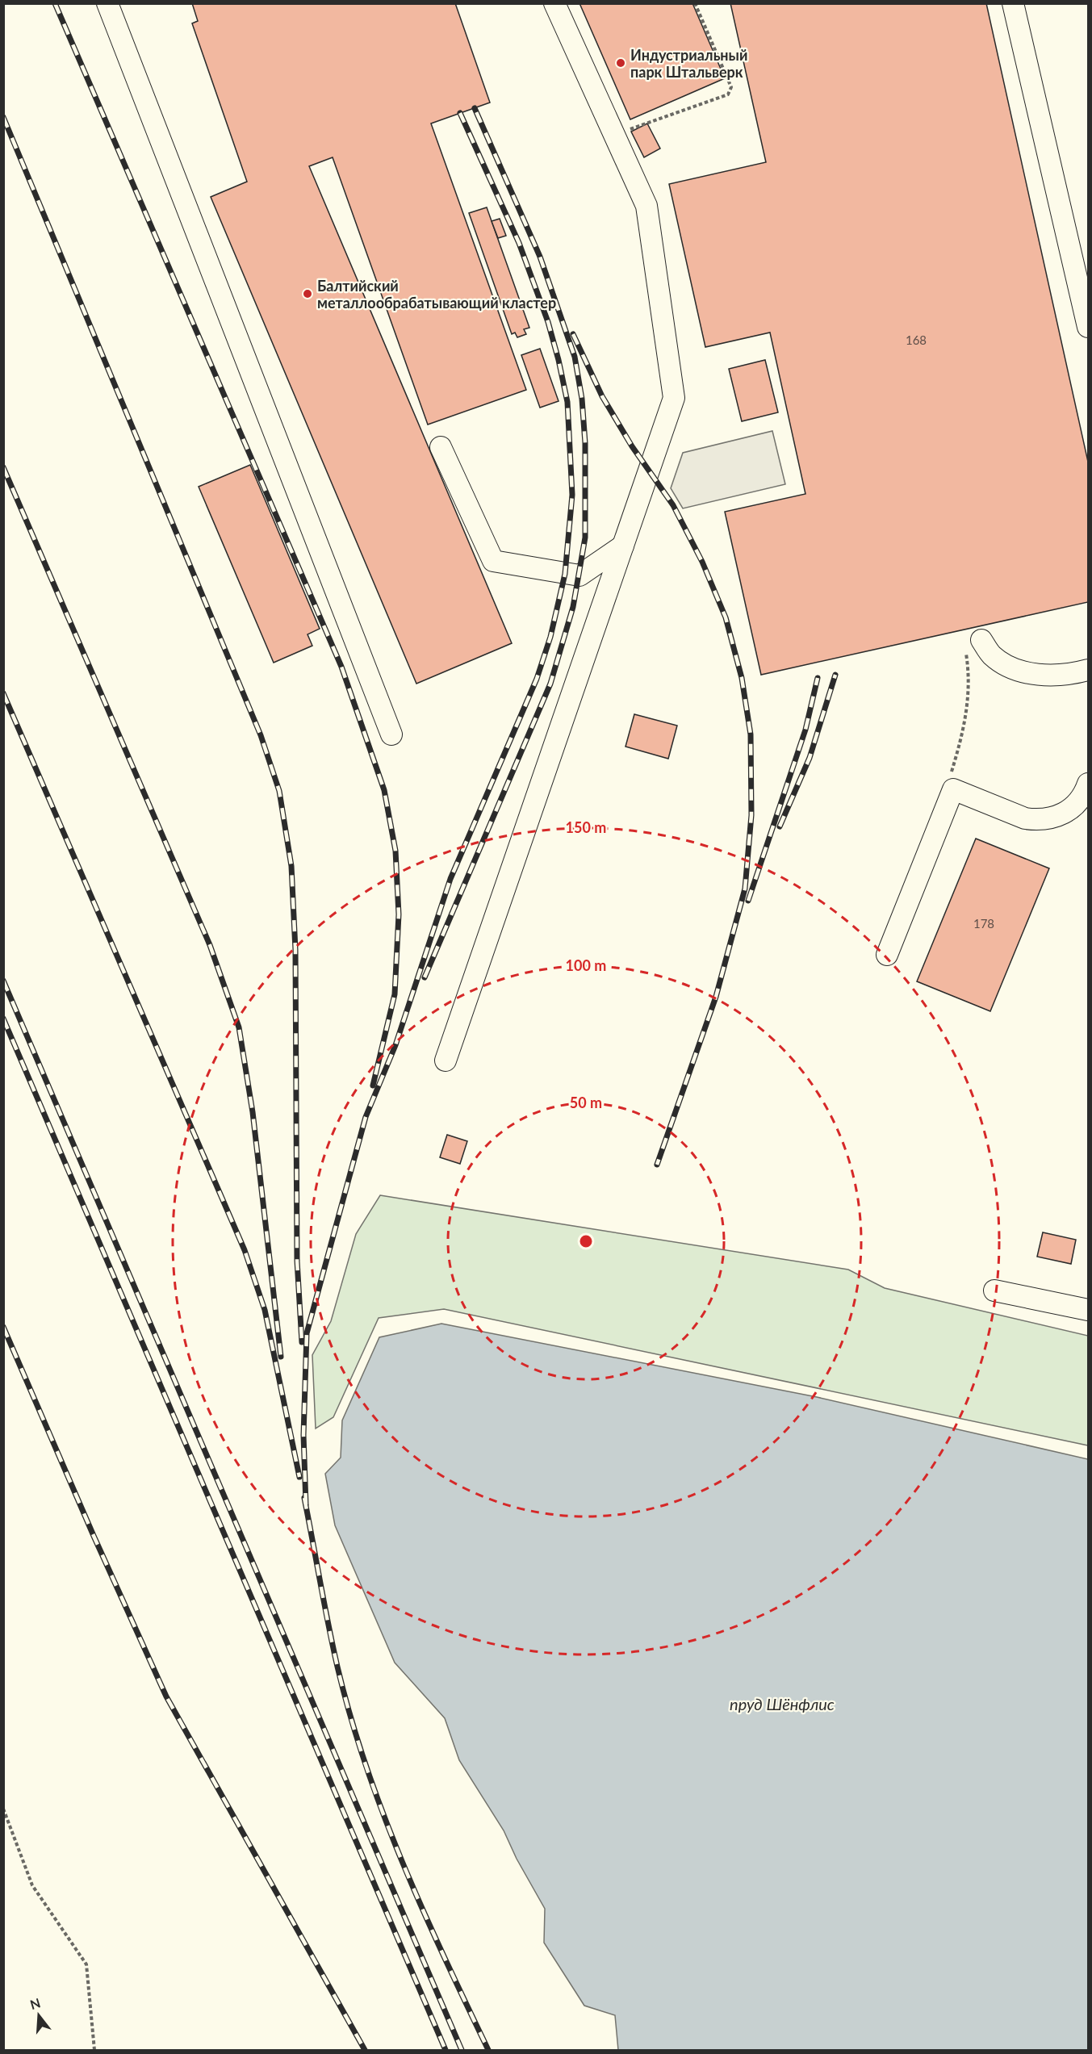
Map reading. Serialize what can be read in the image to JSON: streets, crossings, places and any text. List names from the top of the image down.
{
  "water": ["пруд Шёнфлис"],
  "places": ["Индустриальный парк Штальверк", "Балтийский металлообрабатывающий кластер"],
  "house_numbers": ["168", "178"],
  "north": "top",
  "rings": ["150 m", "100 m", "50 m"]
}
